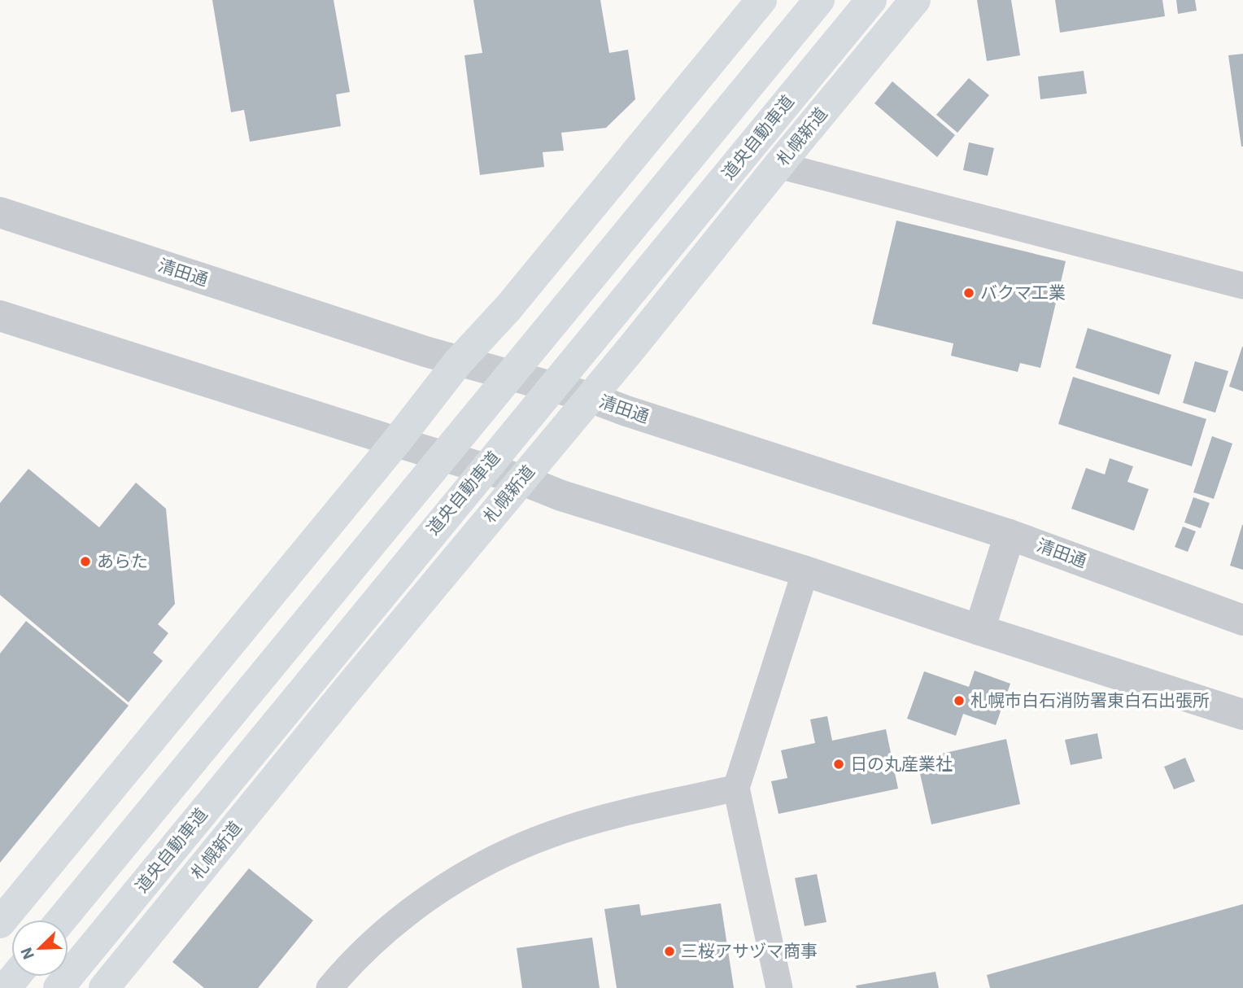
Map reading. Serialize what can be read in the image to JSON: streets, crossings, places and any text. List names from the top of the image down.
{
  "streets": {
    "highway": ["札幌新道", "道央自動車道"],
    "street": ["清田通"]
  },
  "crossings": [
    ["札幌新道", "清田通"]
  ],
  "places": [
    "バクマ工業",
    "あらた",
    "札幌市白石消防署東白石出張所",
    "日の丸産業社",
    "三桜アサヅマ商事"
  ],
  "north": "bottom left"
}
